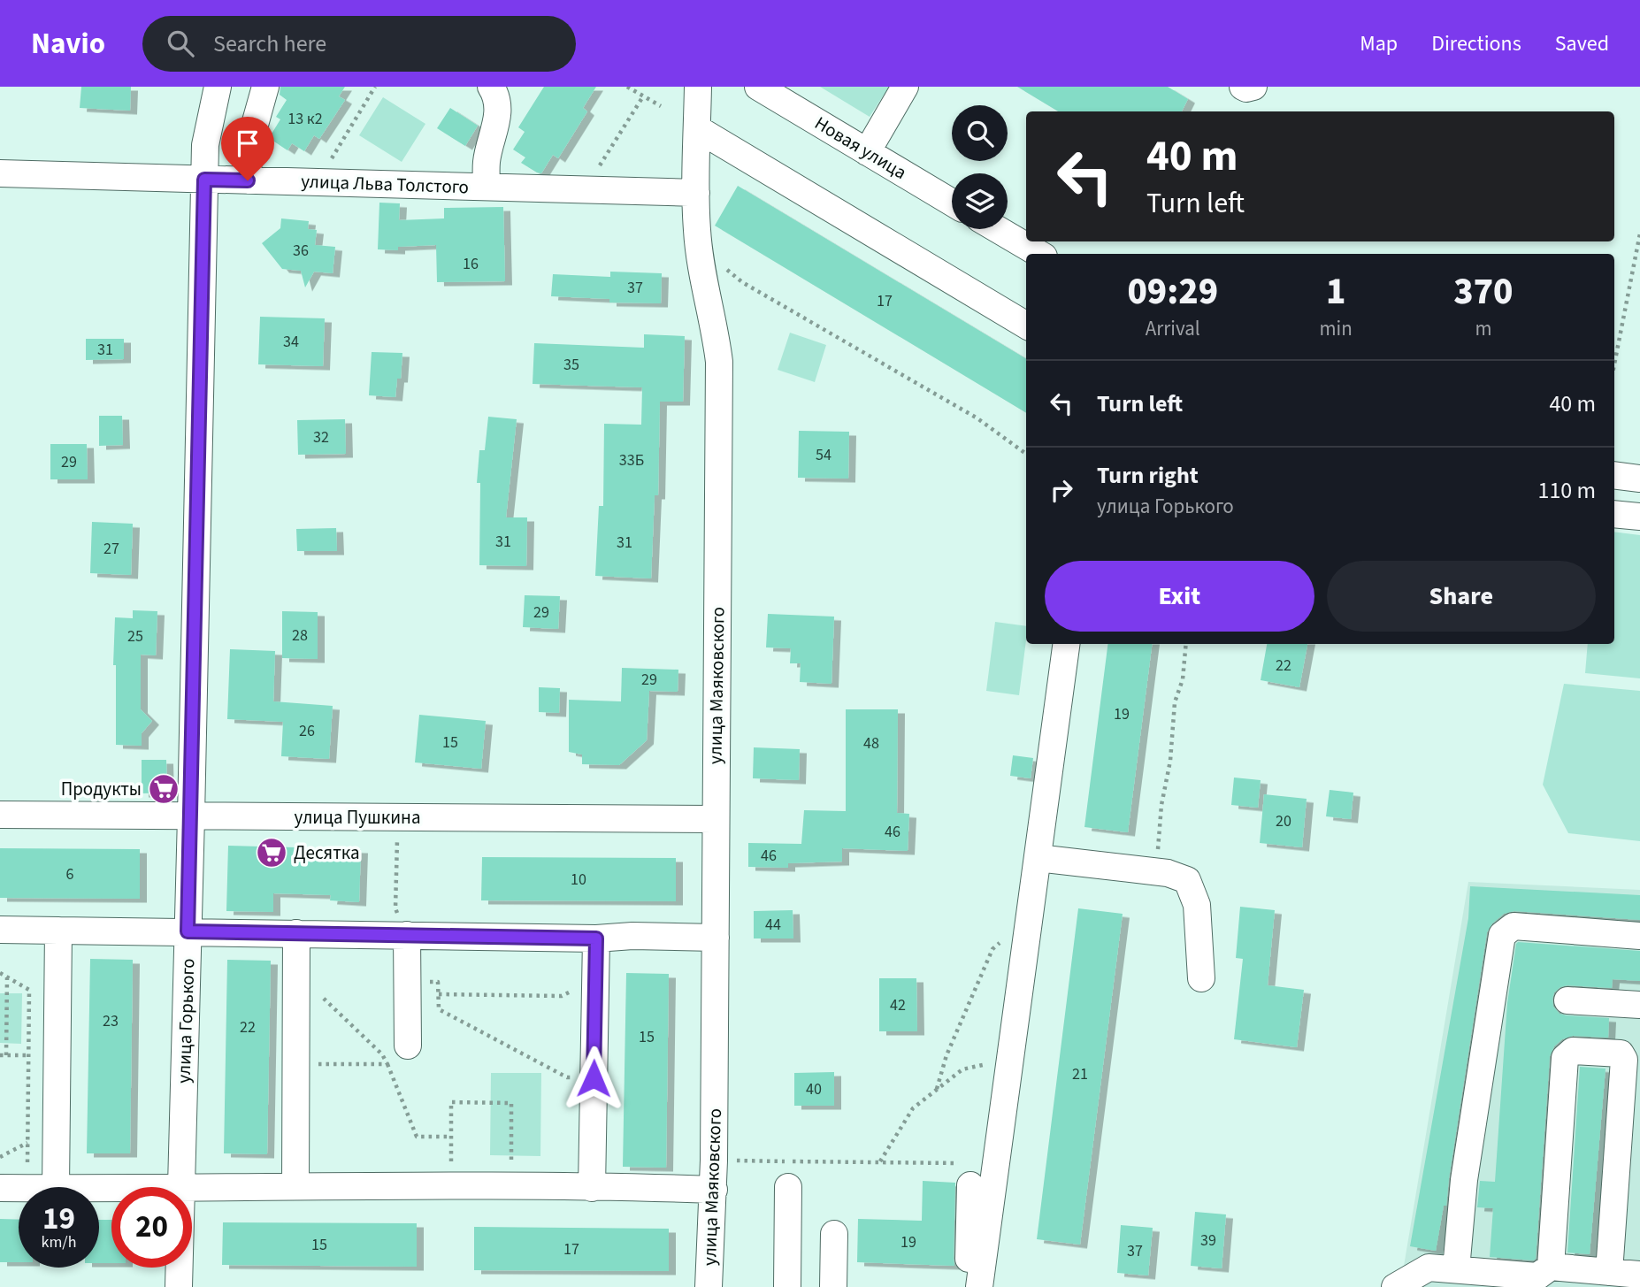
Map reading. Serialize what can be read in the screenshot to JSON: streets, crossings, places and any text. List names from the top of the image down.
{
  "streets": {
    "street": [
      "Новая улица",
      "улица Льва Толстого",
      "улица Маяковского",
      "улица Пушкина",
      "улица Горького"
    ]
  },
  "crossings": [
    ["улица Льва Толстого", "улица Маяковского"],
    ["улица Льва Толстого", "улица Горького"],
    ["улица Маяковского", "улица Пушкина"],
    ["улица Пушкина", "улица Горького"]
  ],
  "places": {
    "supermarket": ["Продукты", "Десятка"]
  },
  "house_numbers": [
    "13 к2",
    "36",
    "16",
    "37",
    "17",
    "34",
    "31",
    "35",
    "32",
    "54",
    "33Б",
    "29",
    "31",
    "31",
    "27",
    "29",
    "28",
    "25",
    "22",
    "29",
    "19",
    "26",
    "15",
    "48",
    "20",
    "46",
    "46",
    "6",
    "10",
    "44",
    "42",
    "23",
    "22",
    "15",
    "21",
    "40",
    "39",
    "19",
    "15",
    "17",
    "37"
  ],
  "page": {
    "header": "Navio",
    "search": "Search here",
    "nav": ["Map", "Directions", "Saved"],
    "turn": ["40 m", "Turn left"],
    "eta": [
      "09:29",
      "Arrival",
      "1",
      "min",
      "370",
      "m"
    ],
    "list": [
      {
        "name": "Turn left",
        "value": "40 m"
      },
      {
        "name": "Turn right",
        "note": "улица Горького",
        "value": "110 m"
      }
    ],
    "buttons": ["Exit", "Share"],
    "speed": "19 km/h",
    "limit": "20"
  }
}
